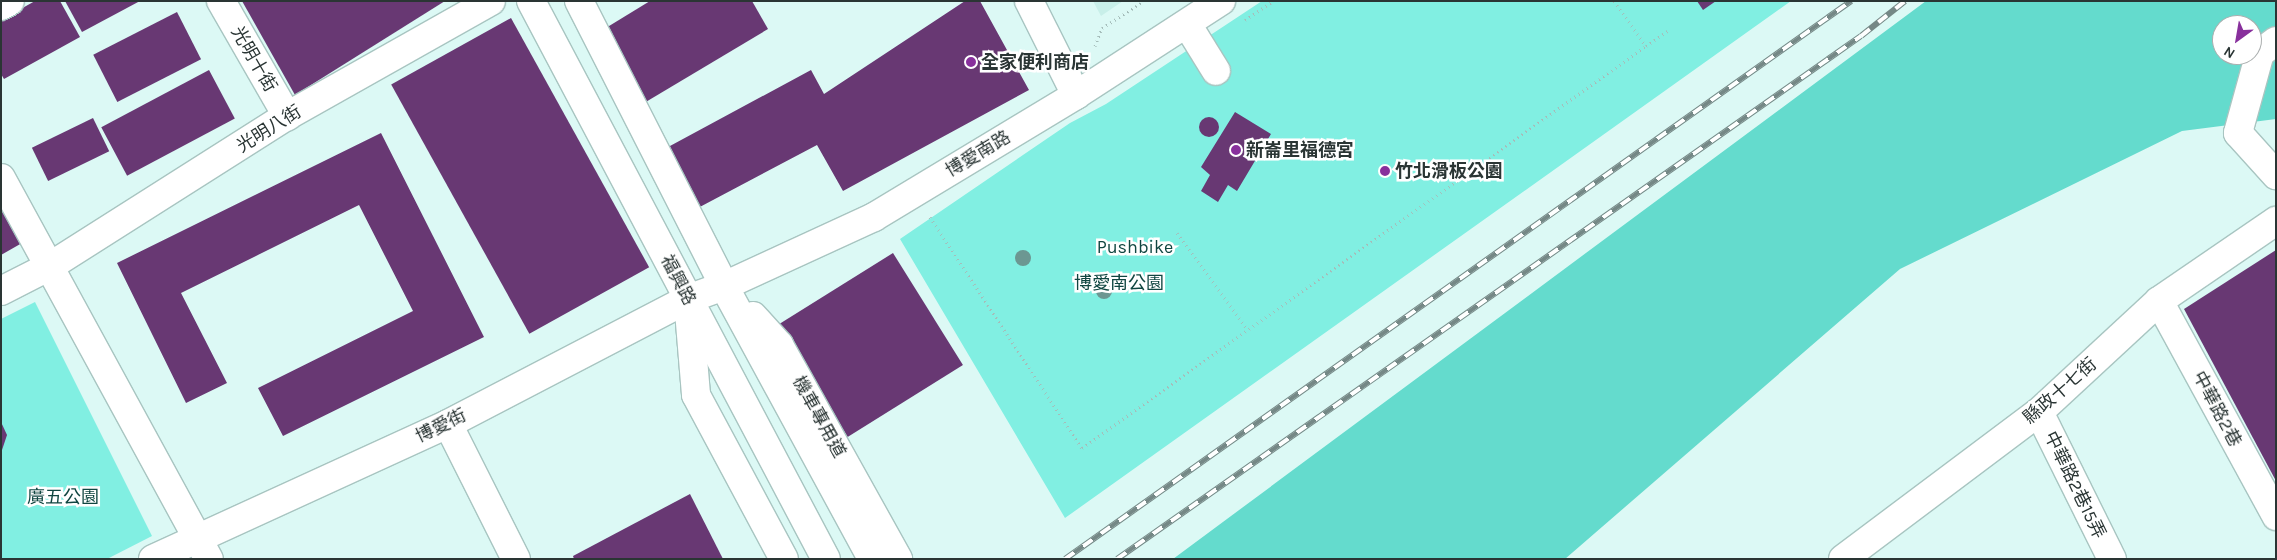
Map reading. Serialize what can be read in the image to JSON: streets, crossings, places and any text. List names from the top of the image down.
{
  "streets": {
    "street": [
      "光明十街",
      "光明八街",
      "博愛南路",
      "福興路",
      "縣政十七街",
      "中華路2巷",
      "機車專用道",
      "博愛街",
      "中華路2巷15弄"
    ]
  },
  "crossings": [
    ["光明十街", "光明八街"],
    ["博愛南路", "機車專用道"],
    ["博愛南路", "博愛街"],
    ["福興路", "博愛街"],
    ["縣政十七街", "中華路2巷"],
    ["縣政十七街", "中華路2巷15弄"],
    ["機車專用道", "博愛街"]
  ],
  "parks": ["Pushbike", "博愛南公園", "廣五公園"],
  "places": ["全家便利商店", "新崙里福德宮", "竹北滑板公園"],
  "north": "bottom left"
}
